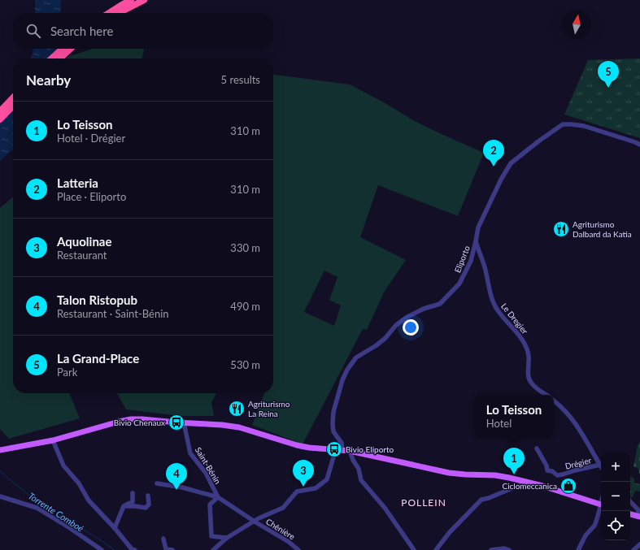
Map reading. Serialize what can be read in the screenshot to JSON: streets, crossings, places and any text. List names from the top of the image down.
{
  "streets": {
    "street": [
      "Eliporto",
      "Le Dregier",
      "Drégier",
      "Saint-Bénin",
      "Chênière"
    ]
  },
  "crossings": [
    ["Eliporto", "Le Dregier"],
    ["Le Dregier", "Drégier"],
    ["Saint-Bénin", "Chênière"]
  ],
  "districts": ["POLLEIN"],
  "water": ["Torrente Comboé"],
  "places": {
    "restaurant": ["Agriturismo Dalbard da Katia", "Agriturismo La Reina"],
    "bus stop": ["Bivio Chenaux", "Bivio Eliporto"],
    "shop": ["Ciclomeccanica"]
  },
  "north": "top",
  "page": {
    "search": "Search here",
    "heading": ["Nearby", "5 results"],
    "pins": [
      "5",
      "2",
      "1",
      "3",
      "4"
    ],
    "list": [
      {
        "mark": "1",
        "name": "Lo Teisson",
        "note": "Hotel · Drégier",
        "value": "310 m"
      },
      {
        "mark": "2",
        "name": "Latteria",
        "note": "Place · Eliporto",
        "value": "310 m"
      },
      {
        "mark": "3",
        "name": "Aquolinae",
        "note": "Restaurant",
        "value": "330 m"
      },
      {
        "mark": "4",
        "name": "Talon Ristopub",
        "note": "Restaurant · Saint-Bénin",
        "value": "490 m"
      },
      {
        "mark": "5",
        "name": "La Grand-Place",
        "note": "Park",
        "value": "530 m"
      }
    ],
    "popup": ["Lo Teisson", "Hotel"],
    "map_buttons": ["+", "−"]
  }
}
